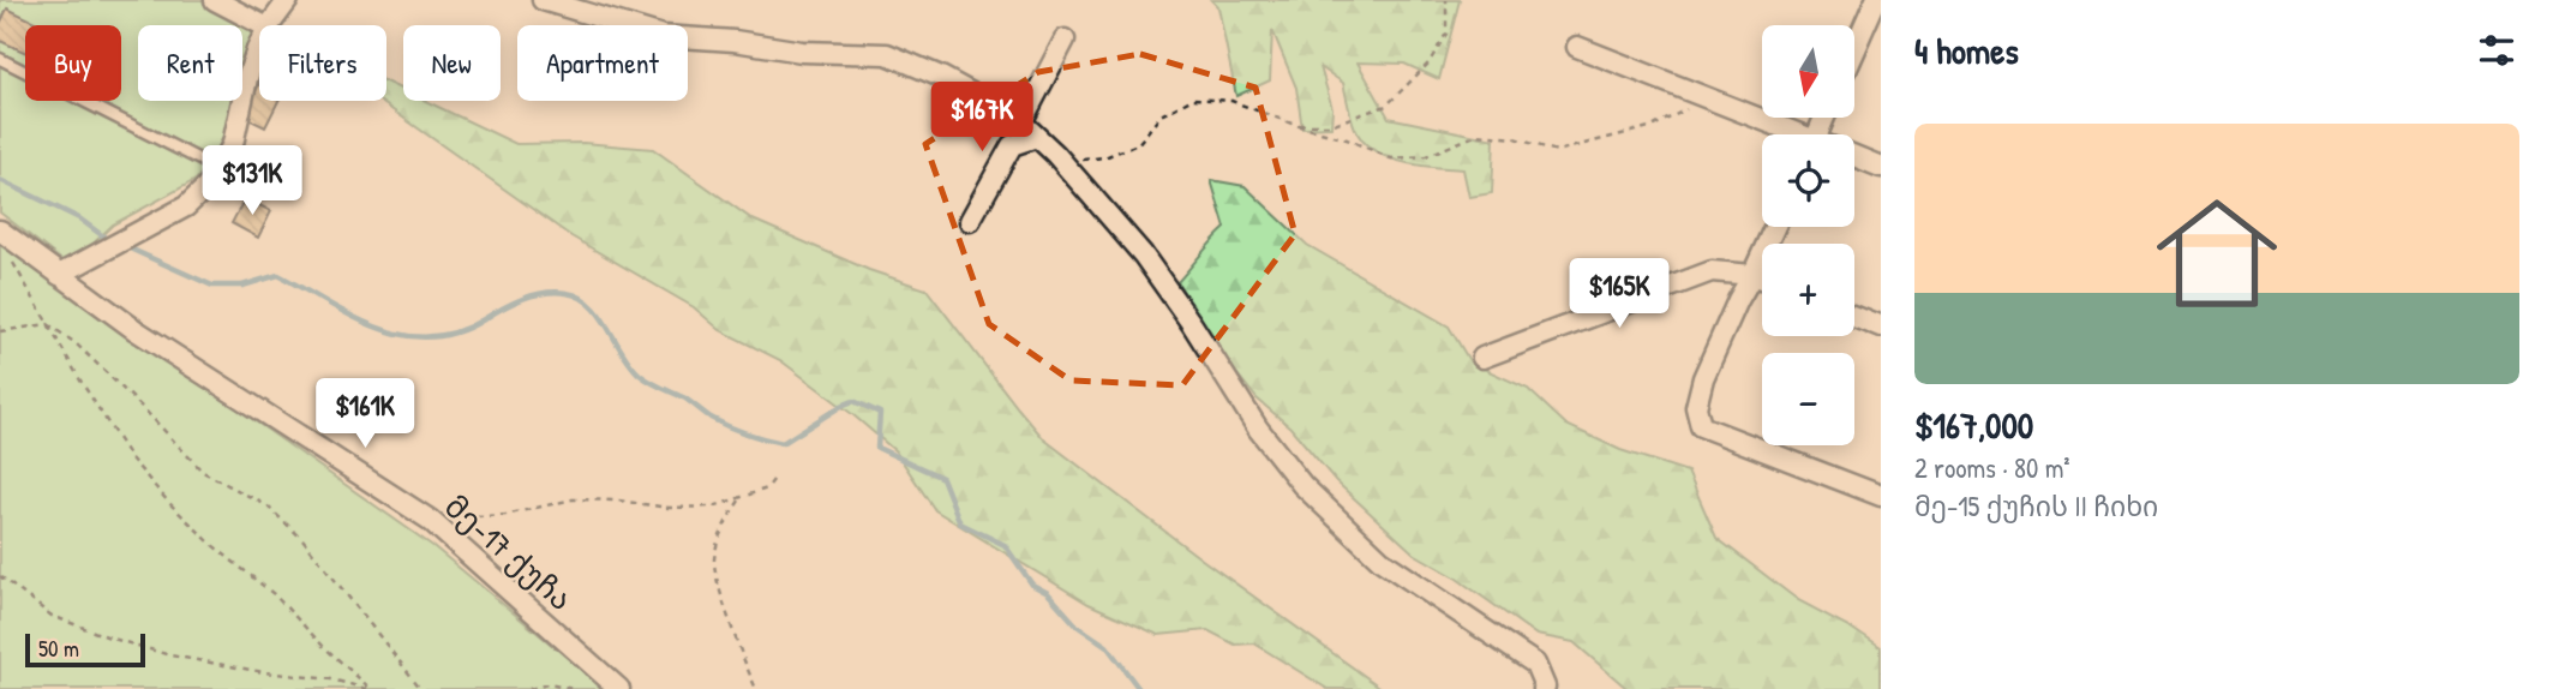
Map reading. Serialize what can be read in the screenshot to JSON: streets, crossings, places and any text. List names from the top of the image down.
{
  "streets": {
    "street": ["მე-17 ქუჩა"]
  },
  "scale_bar": "50 m",
  "north": "bottom",
  "page": {
    "heading": "4 homes",
    "map_buttons": ["+", "−"],
    "chip": [
      "Buy",
      "Rent",
      "Filters",
      "New",
      "Apartment"
    ],
    "price": [
      "$167K",
      "$131K",
      "$165K",
      "$161K"
    ],
    "list": [
      {
        "name": "$167,000",
        "note": "2 rooms · 80 m² · მე-15 ქუჩის II ჩიხი"
      }
    ],
    "scale": "50 m"
  }
}
